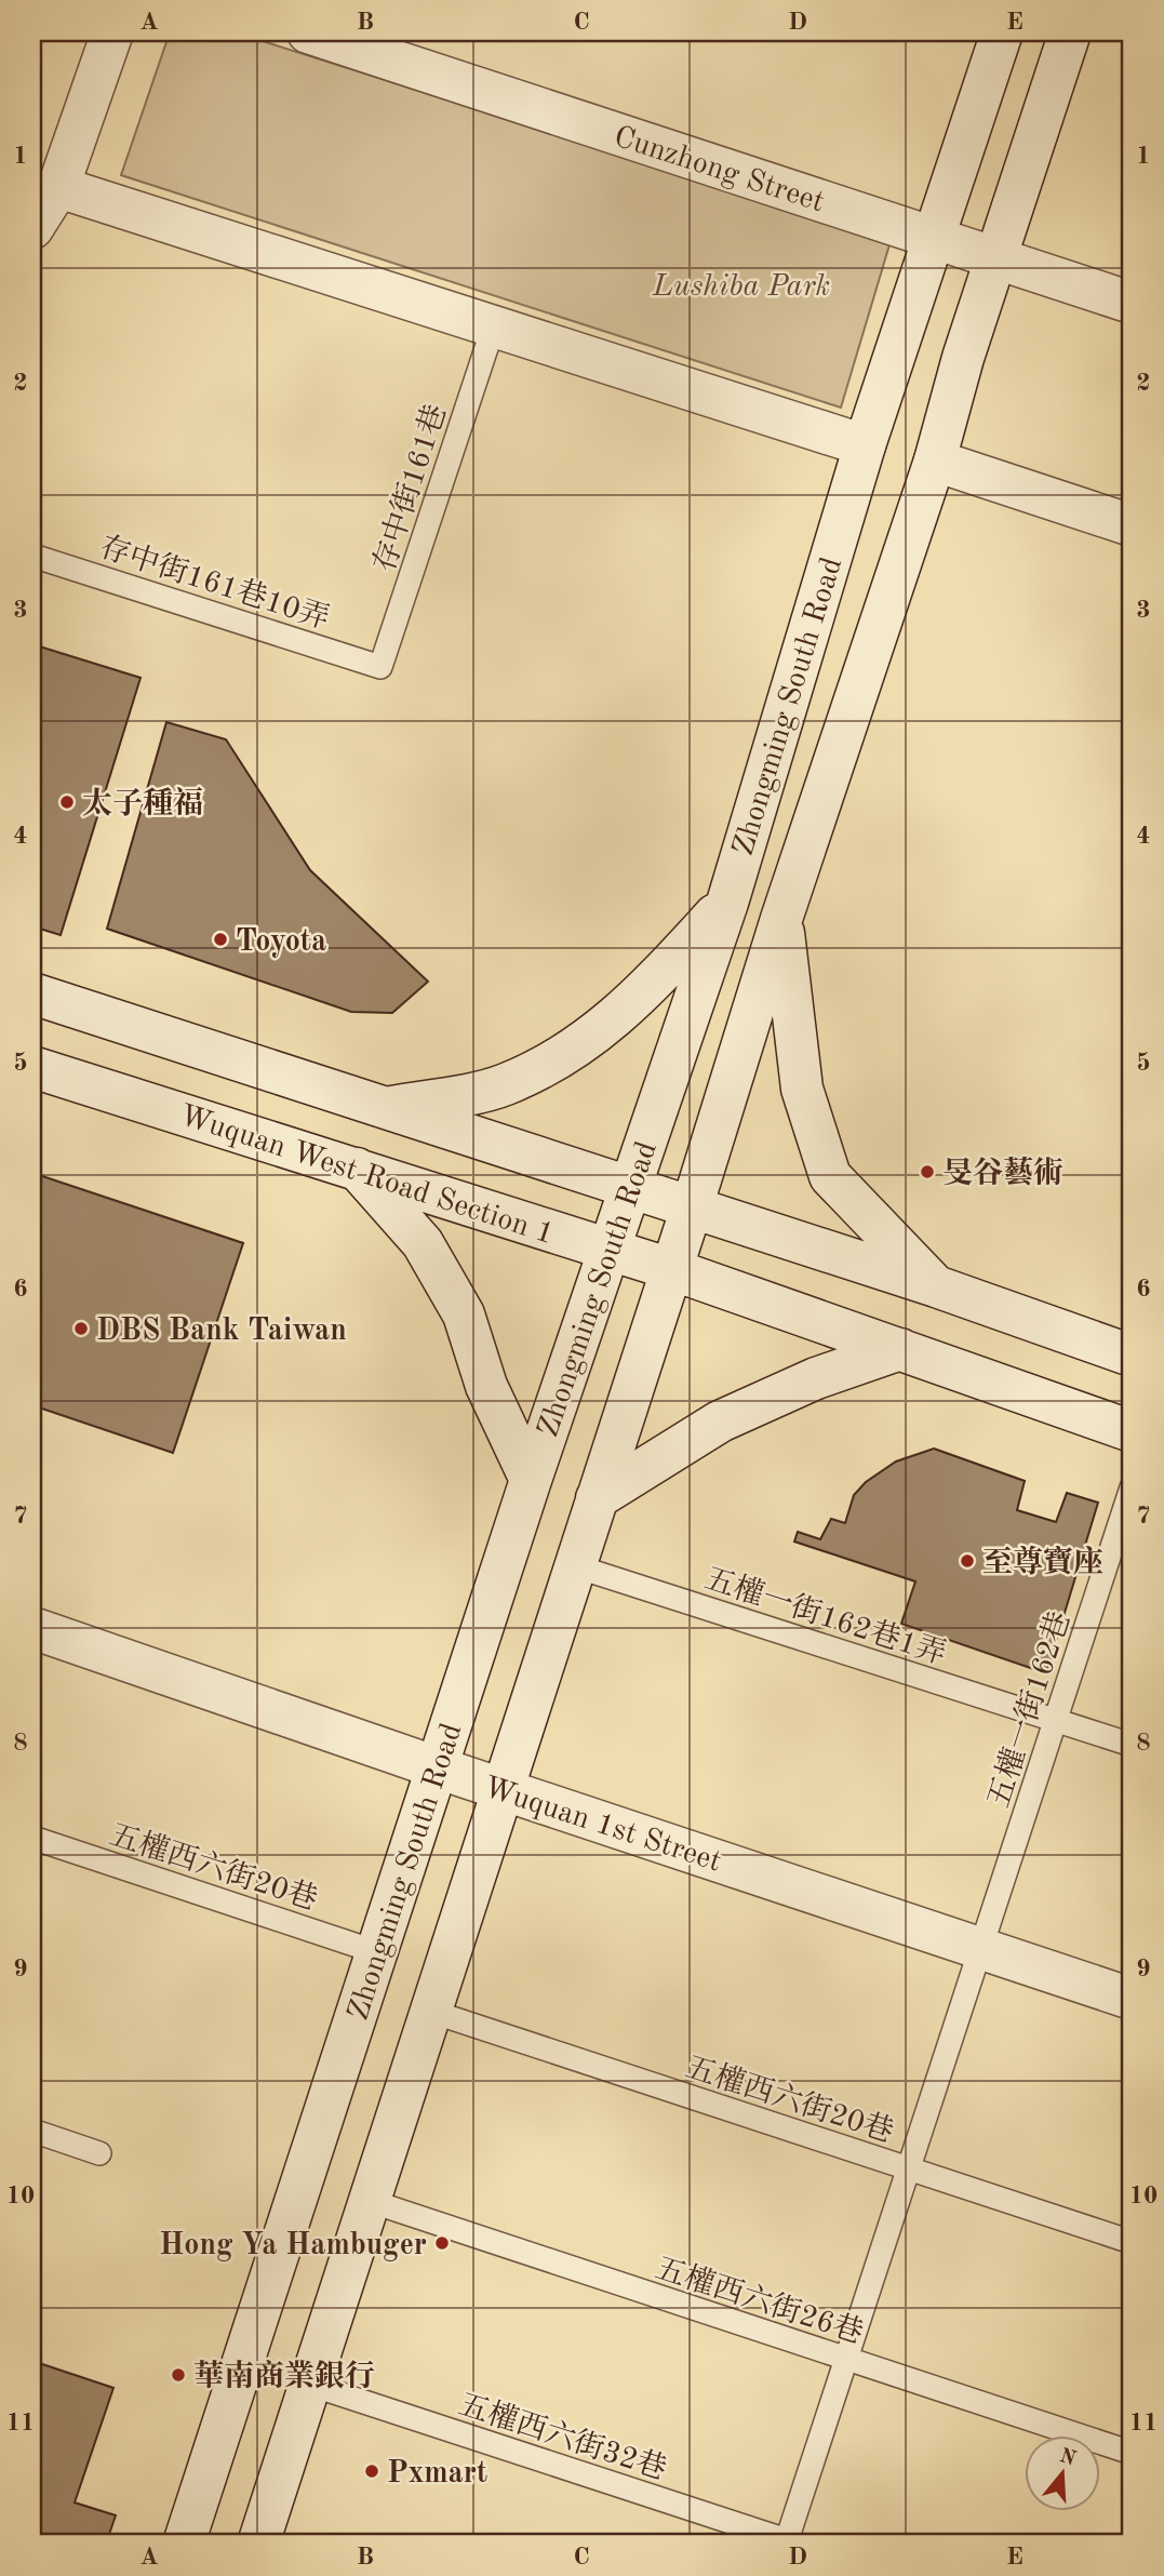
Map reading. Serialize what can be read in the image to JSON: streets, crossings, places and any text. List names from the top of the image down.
{
  "streets": {
    "main road": [
      "Cunzhong Street",
      "Zhongming South Road",
      "Wuquan West Road Section 1",
      "Wuquan 1st Street"
    ],
    "lane": [
      "存中街161巷",
      "存中街161巷10弄",
      "五權一街162巷1弄",
      "五權一街162巷",
      "五權西六街20巷",
      "五權西六街26巷",
      "五權西六街32巷"
    ]
  },
  "crossings": [
    ["Cunzhong Street", "Zhongming South Road"],
    ["存中街161巷", "存中街161巷10弄"],
    ["Zhongming South Road", "Wuquan West Road Section 1"],
    ["Zhongming South Road", "五權一街162巷1弄"],
    ["Zhongming South Road", "Wuquan 1st Street"],
    ["Zhongming South Road", "五權西六街20巷"],
    ["Zhongming South Road", "五權西六街26巷"],
    ["Zhongming South Road", "五權西六街32巷"],
    ["五權一街162巷1弄", "五權一街162巷"],
    ["五權一街162巷", "Wuquan 1st Street"],
    ["五權一街162巷", "五權西六街20巷"],
    ["五權一街162巷", "五權西六街26巷"],
    ["五權一街162巷", "五權西六街32巷"]
  ],
  "parks": ["Lushiba Park"],
  "places": [
    "太子種福",
    "Toyota",
    "旻谷藝術",
    "DBS Bank Taiwan",
    "至尊寶座",
    "Hong Ya Hambuger",
    "華南商業銀行",
    "Pxmart"
  ],
  "north": "top",
  "grid": {
    "columns": [
      "A",
      "B",
      "C",
      "D",
      "E"
    ],
    "rows": [
      "1",
      "2",
      "3",
      "4",
      "5",
      "6",
      "7",
      "8",
      "9",
      "10",
      "11"
    ]
  }
}
